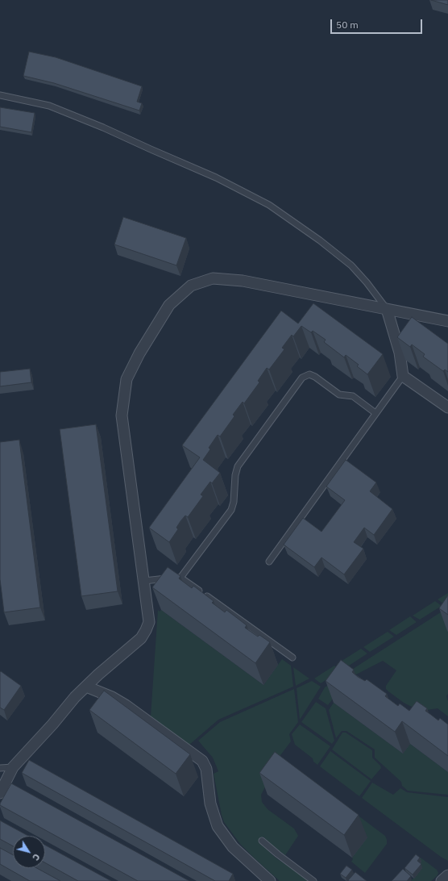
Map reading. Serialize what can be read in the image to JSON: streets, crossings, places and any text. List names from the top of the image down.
{
  "scale_bar": "50 m",
  "north": "bottom right"
}
